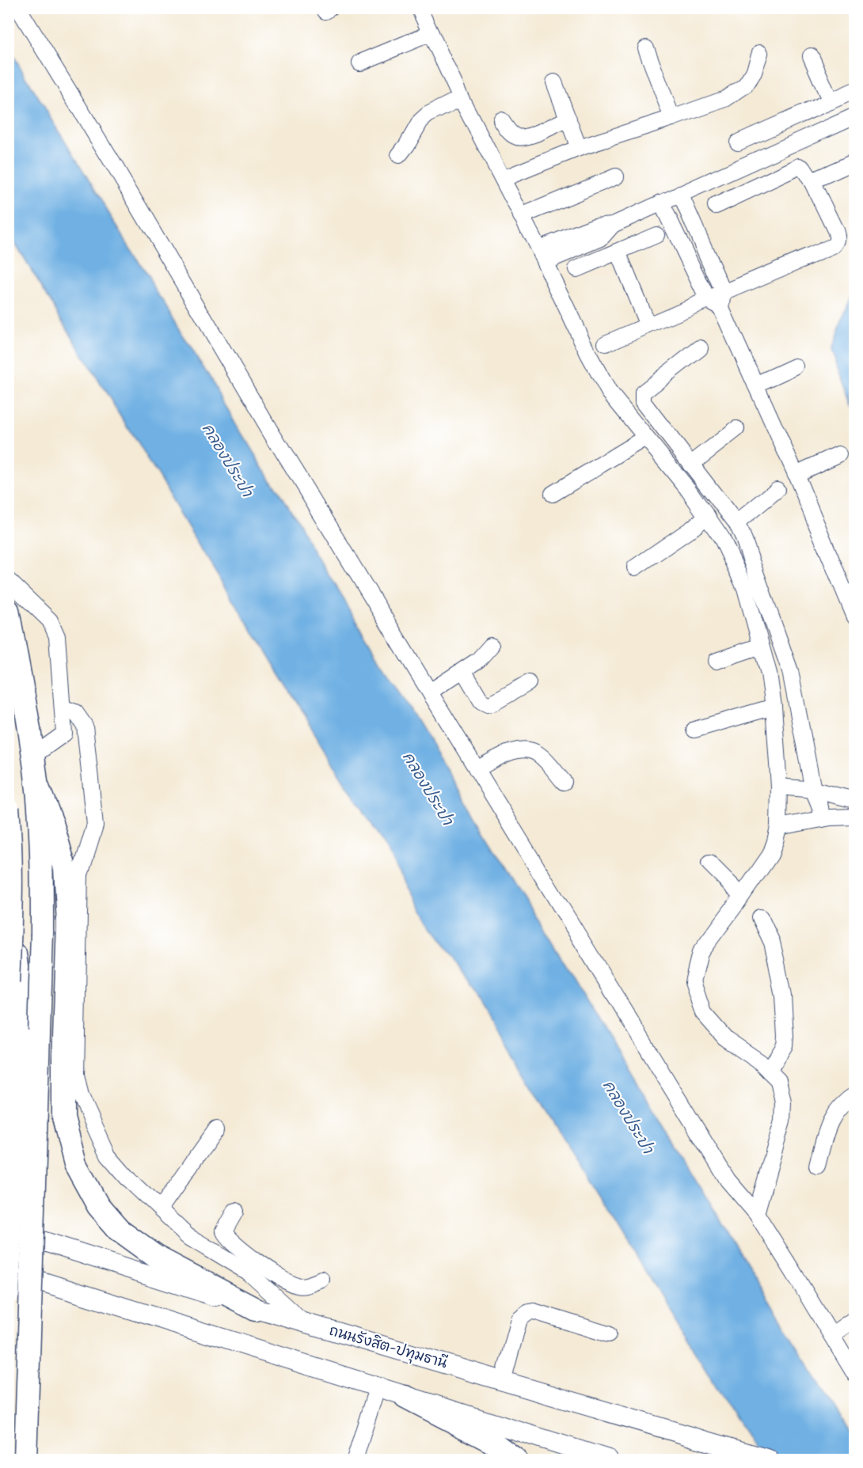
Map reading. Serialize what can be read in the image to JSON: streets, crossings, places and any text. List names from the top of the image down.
{
  "streets": {
    "main road": ["ถนนรังสิต-ปทุมธานี"]
  },
  "water": ["คลองประปา"]
}
